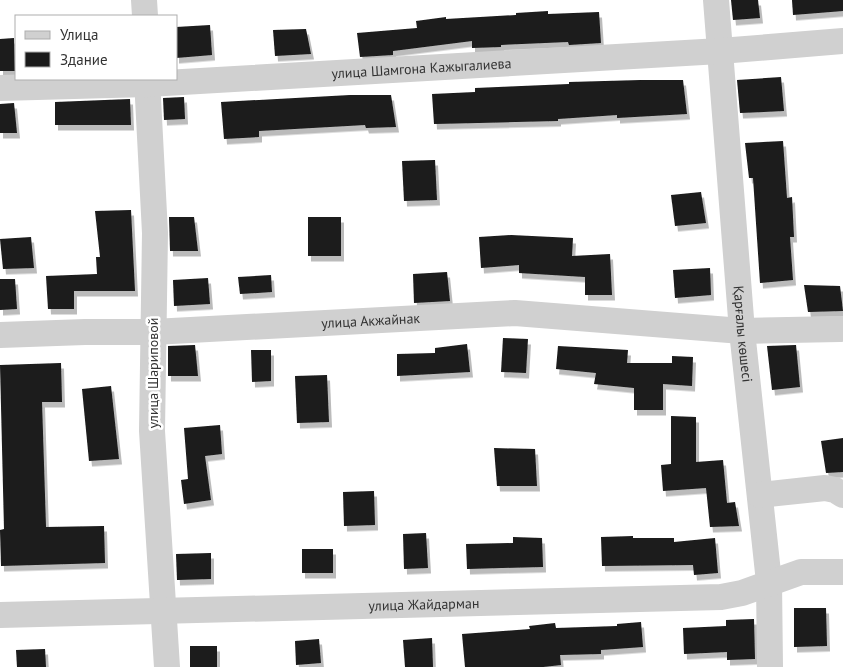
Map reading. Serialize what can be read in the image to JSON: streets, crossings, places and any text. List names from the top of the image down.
{
  "streets": {
    "street": [
      "улица Шамгона Кажыгалиева",
      "улица Акжайнак",
      "Қарғалы көшесі",
      "улица Шариповой",
      "улица Жайдарман"
    ]
  },
  "crossings": [
    ["улица Шамгона Кажыгалиева", "Қарғалы көшесі"],
    ["улица Шамгона Кажыгалиева", "улица Шариповой"],
    ["улица Акжайнак", "Қарғалы көшесі"],
    ["улица Акжайнак", "улица Шариповой"],
    ["Қарғалы көшесі", "улица Жайдарман"],
    ["улица Шариповой", "улица Жайдарман"]
  ],
  "legend": ["Улица", "Здание"]
}
